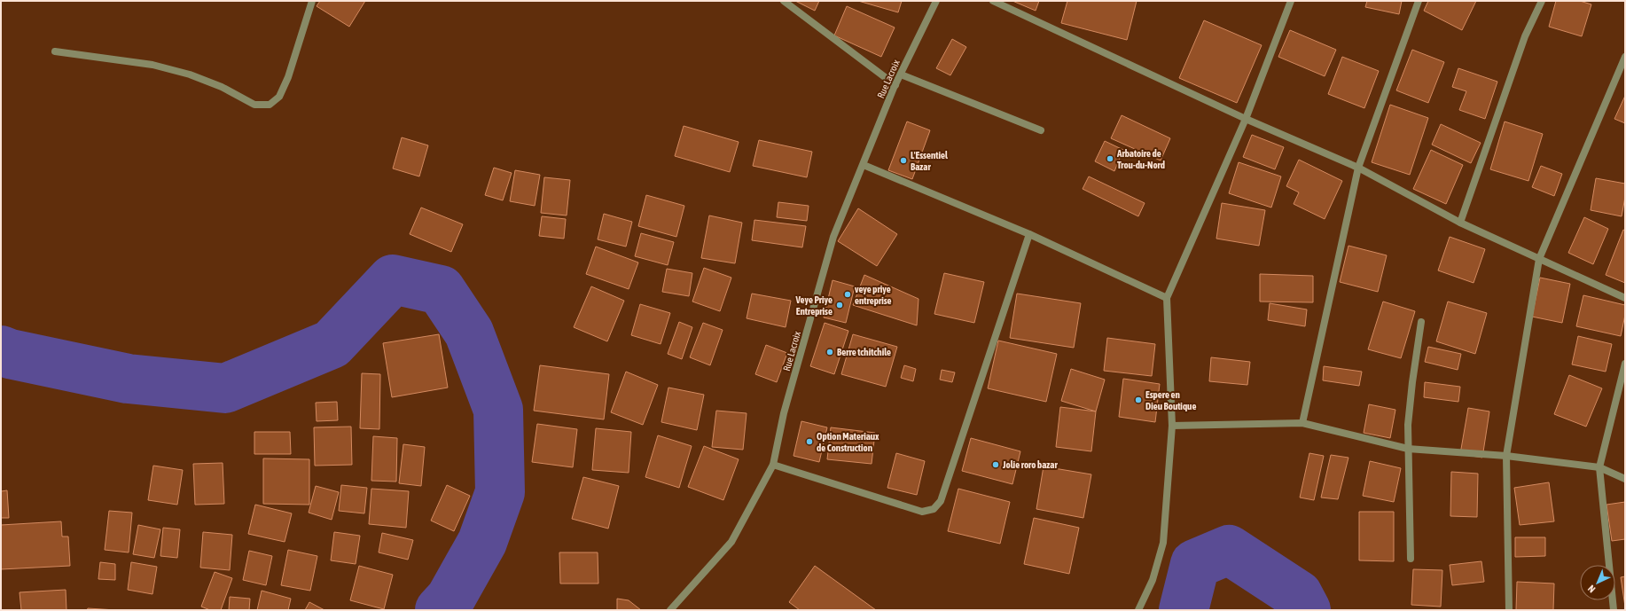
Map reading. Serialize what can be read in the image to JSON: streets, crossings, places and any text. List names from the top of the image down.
{
  "streets": {
    "street": ["Rue Lacroix"]
  },
  "places": [
    "Arbatoire de Trou-du-Nord",
    "L'Essentiel Bazar",
    "veye priye entreprise",
    "Veye Priye Entreprise",
    "Berre tchitchile",
    "Espere en Dieu Boutique",
    "Option Materiaux de Construction",
    "Jolie roro bazar"
  ],
  "north": "bottom left"
}
